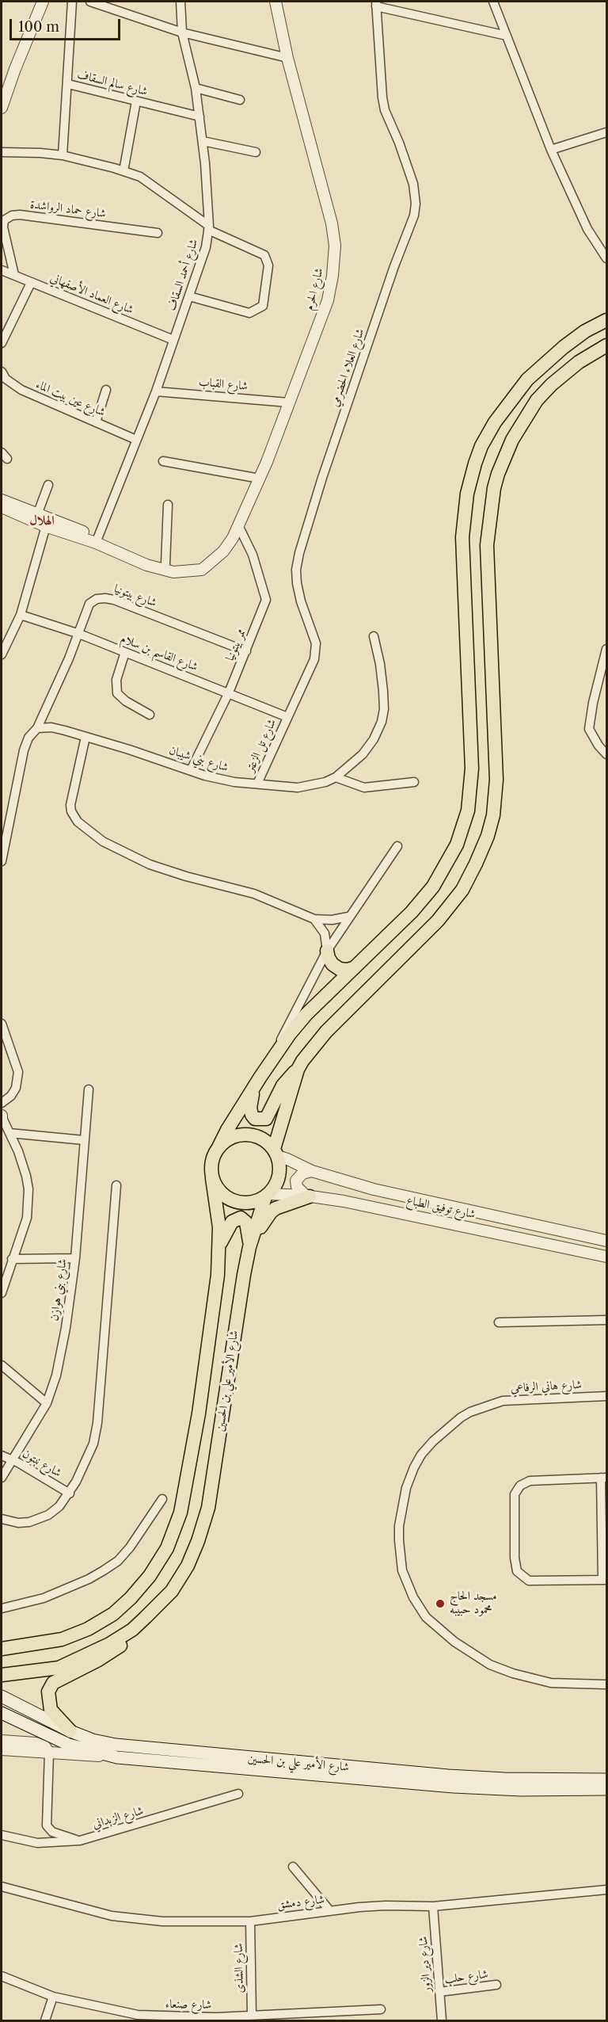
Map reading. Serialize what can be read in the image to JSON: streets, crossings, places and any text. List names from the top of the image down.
{
  "streets": {
    "main road": ["شارع الأمير علي بن الحسين"],
    "street": [
      "شارع سالم السقاف",
      "شارع حماد الرواشدة",
      "شارع أحمد السقاف",
      "شارع الحرم",
      "شارع العماد الأصفهاني",
      "شارع العلاء الحضرمي",
      "شارع القباب",
      "شارع عين بيت الماء",
      "شارع بيتونيا",
      "ممر بيتونيا",
      "شارع القاسم بن سلام",
      "شارع تل الزعتر",
      "شارع بني شيبان",
      "شارع توفيق الطباع",
      "شارع بني هوازن",
      "شارع هاني الرفاعي",
      "شارع نبتون",
      "شارع الزبداني",
      "شارع دمشق",
      "شارع دير الزور",
      "شارع الشذى",
      "شارع حلب",
      "شارع صنعاء"
    ]
  },
  "crossings": [
    ["شارع سالم السقاف", "شارع أحمد السقاف"],
    ["شارع حماد الرواشدة", "شارع العماد الأصفهاني"],
    ["شارع أحمد السقاف", "شارع الحرم"],
    ["شارع أحمد السقاف", "شارع العماد الأصفهاني"],
    ["شارع أحمد السقاف", "شارع القباب"],
    ["شارع أحمد السقاف", "شارع عين بيت الماء"],
    ["شارع الحرم", "شارع القباب"],
    ["شارع الحرم", "ممر بيتونيا"],
    ["شارع العلاء الحضرمي", "شارع القاسم بن سلام"],
    ["شارع العلاء الحضرمي", "شارع تل الزعتر"],
    ["شارع بيتونيا", "ممر بيتونيا"],
    ["شارع بيتونيا", "شارع القاسم بن سلام"],
    ["شارع بيتونيا", "شارع بني شيبان"],
    ["ممر بيتونيا", "شارع القاسم بن سلام"],
    ["ممر بيتونيا", "شارع بني شيبان"],
    ["شارع القاسم بن سلام", "شارع تل الزعتر"],
    ["شارع تل الزعتر", "شارع بني شيبان"],
    ["شارع توفيق الطباع", "شارع الأمير علي بن الحسين"],
    ["شارع بني هوازن", "شارع نبتون"],
    ["شارع دمشق", "شارع دير الزور"],
    ["شارع دمشق", "شارع الشذى"],
    ["شارع دير الزور", "شارع حلب"],
    ["شارع الشذى", "شارع صنعاء"]
  ],
  "districts": ["الهلال"],
  "places": ["مسجد الحاج محمود حبيبه"],
  "scale_bar": "100 m"
}
